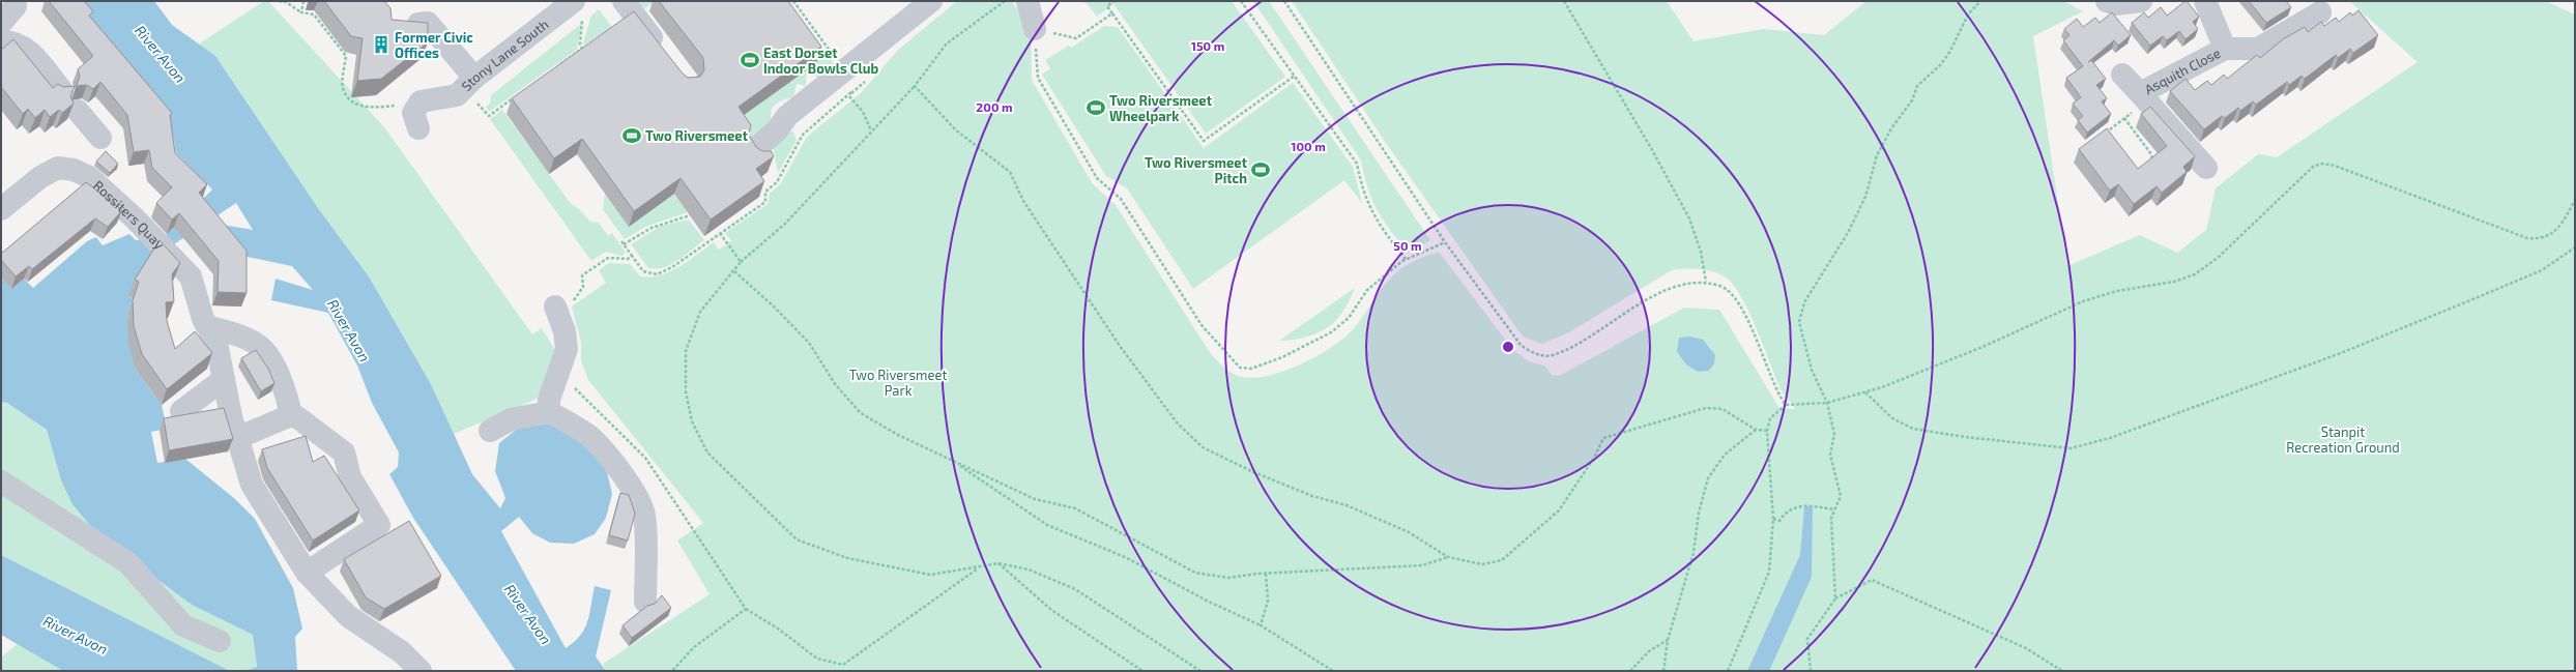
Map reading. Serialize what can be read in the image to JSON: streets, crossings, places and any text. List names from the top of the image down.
{
  "streets": {
    "street": ["Stony Lane South", "Asquith Close", "Rossiters Quay"]
  },
  "water": ["River Avon"],
  "parks": ["Two Riversmeet Park", "Stanpit Recreation Ground"],
  "places": {
    "building": ["Former Civic Offices"],
    "sports": [
      "East Dorset Indoor Bowls Club",
      "Two Riversmeet Wheelpark",
      "Two Riversmeet",
      "Two Riversmeet Pitch"
    ]
  },
  "rings": [
    "150 m",
    "200 m",
    "100 m",
    "50 m"
  ]
}
